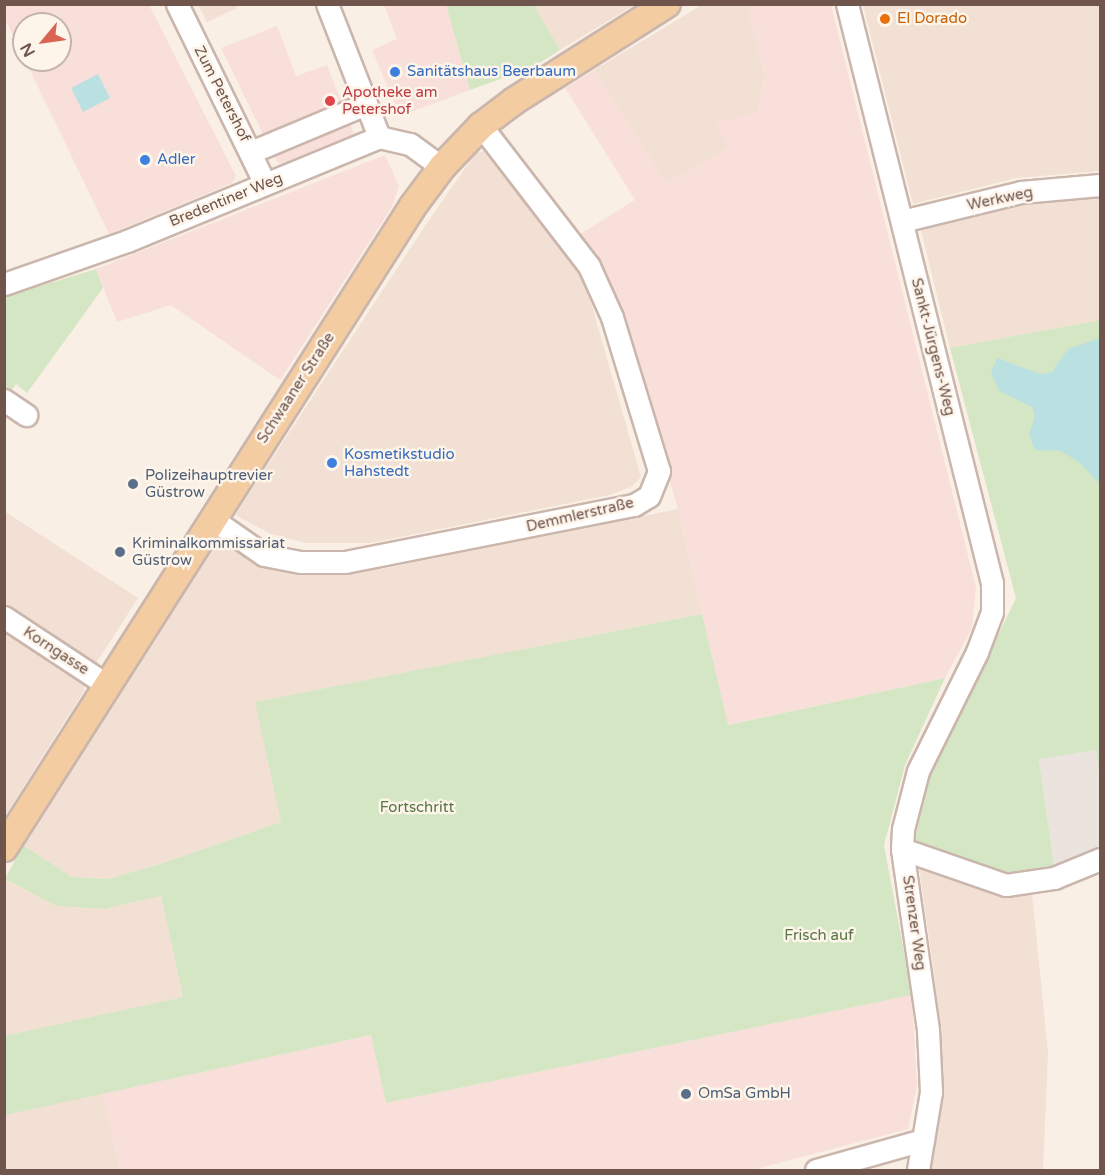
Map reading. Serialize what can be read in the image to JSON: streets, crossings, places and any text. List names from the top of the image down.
{
  "streets": {
    "main road": ["Schwaaner Straße"],
    "street": [
      "Zum Petershof",
      "Werkweg",
      "Bredentiner Weg",
      "Sankt-Jürgens-Weg",
      "Demmlerstraße",
      "Korngasse",
      "Strenzer Weg"
    ]
  },
  "crossings": [
    ["Zum Petershof", "Bredentiner Weg"],
    ["Werkweg", "Sankt-Jürgens-Weg"],
    ["Sankt-Jürgens-Weg", "Strenzer Weg"],
    ["Schwaaner Straße", "Demmlerstraße"],
    ["Schwaaner Straße", "Korngasse"]
  ],
  "parks": ["Fortschritt", "Frisch auf"],
  "places": [
    "El Dorado",
    "Sanitätshaus Beerbaum",
    "Apotheke am Petershof",
    "Adler",
    "Kosmetikstudio Hahstedt",
    "Polizeihauptrevier Güstrow",
    "Kriminalkommissariat Güstrow",
    "OmSa GmbH"
  ],
  "north": "bottom left"
}
